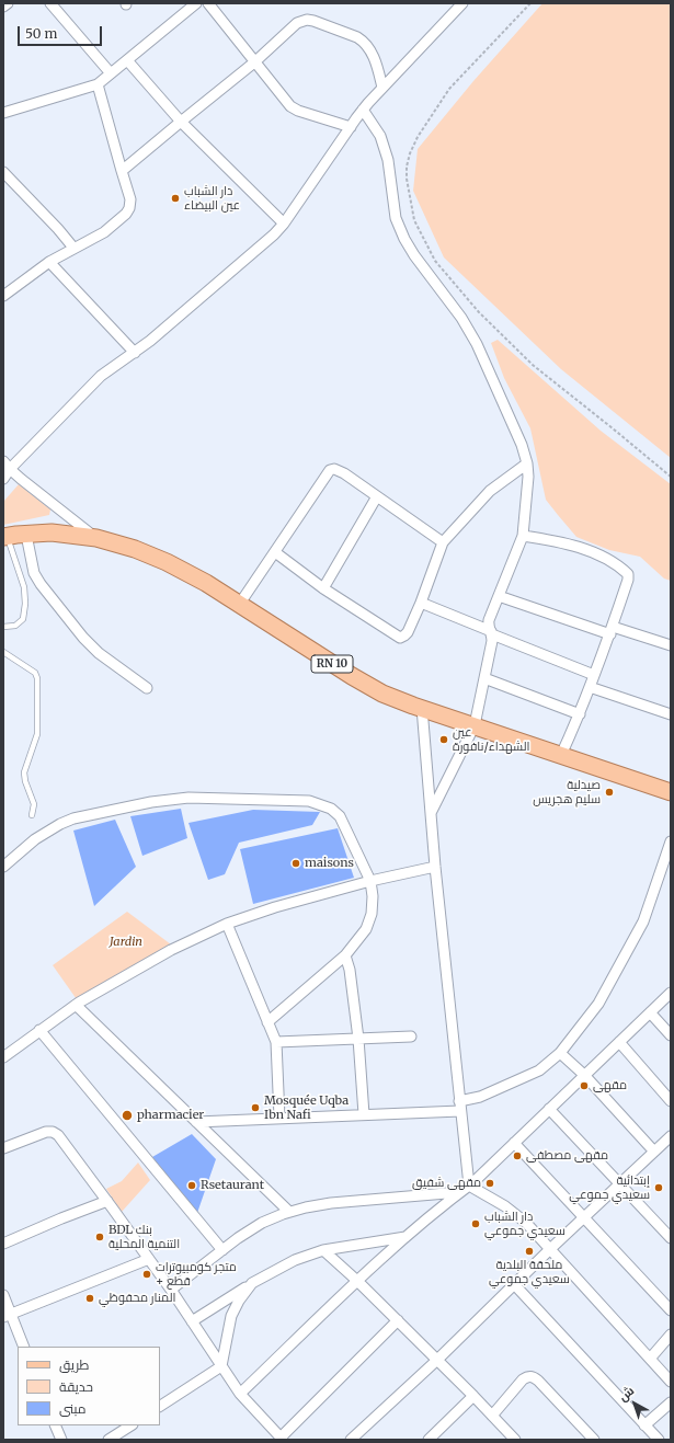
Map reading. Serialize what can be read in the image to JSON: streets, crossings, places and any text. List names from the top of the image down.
{
  "streets": {
    "main road": ["RN 10"]
  },
  "parks": ["Jardin"],
  "places": [
    "دار الشباب عين البيضاء",
    "عين الشهداء/نافورة",
    "صيدلية سليم هجريس",
    "maisons",
    "مقهى",
    "Mosquée Uqba Ibn Nafi",
    "pharmacier",
    "مقهى مصطفى",
    "مقهى شفيق",
    "Rsetaurant",
    "إبتدائية سعيدي جموعي",
    "دار الشباب سعيدي جموعي",
    "BDL بنك التنمية المحلية",
    "ملحقة البلدية سعيدي جموعي",
    "متجر كومبيوترات + قطع",
    "المنار محفوظي"
  ],
  "legend": ["طريق", "حديقة", "مبنى"],
  "scale_bar": "50 m",
  "north": "top left"
}
